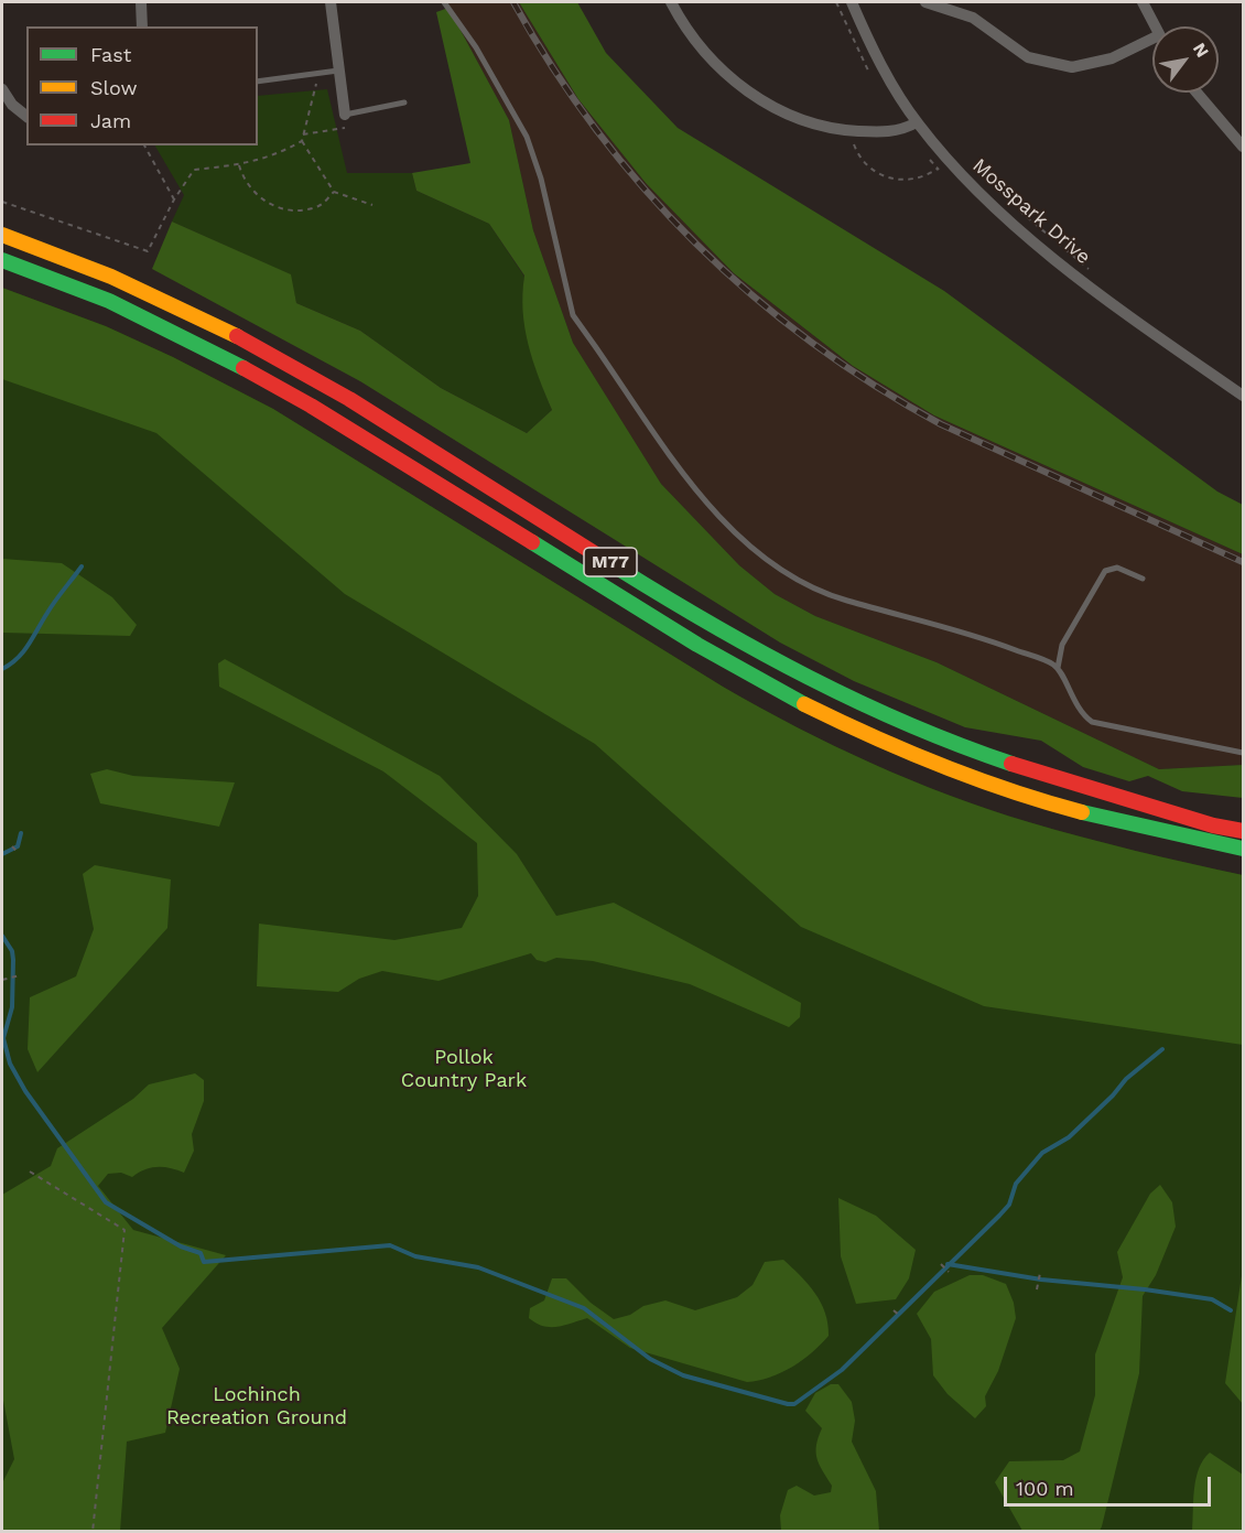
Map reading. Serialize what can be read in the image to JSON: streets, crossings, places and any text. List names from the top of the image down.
{
  "streets": {
    "highway": ["M77"],
    "street": ["Mosspark Drive"]
  },
  "parks": ["Pollok Country Park", "Lochinch Recreation Ground"],
  "legend": ["Fast", "Slow", "Jam"],
  "scale_bar": "100 m",
  "north": "top right"
}
